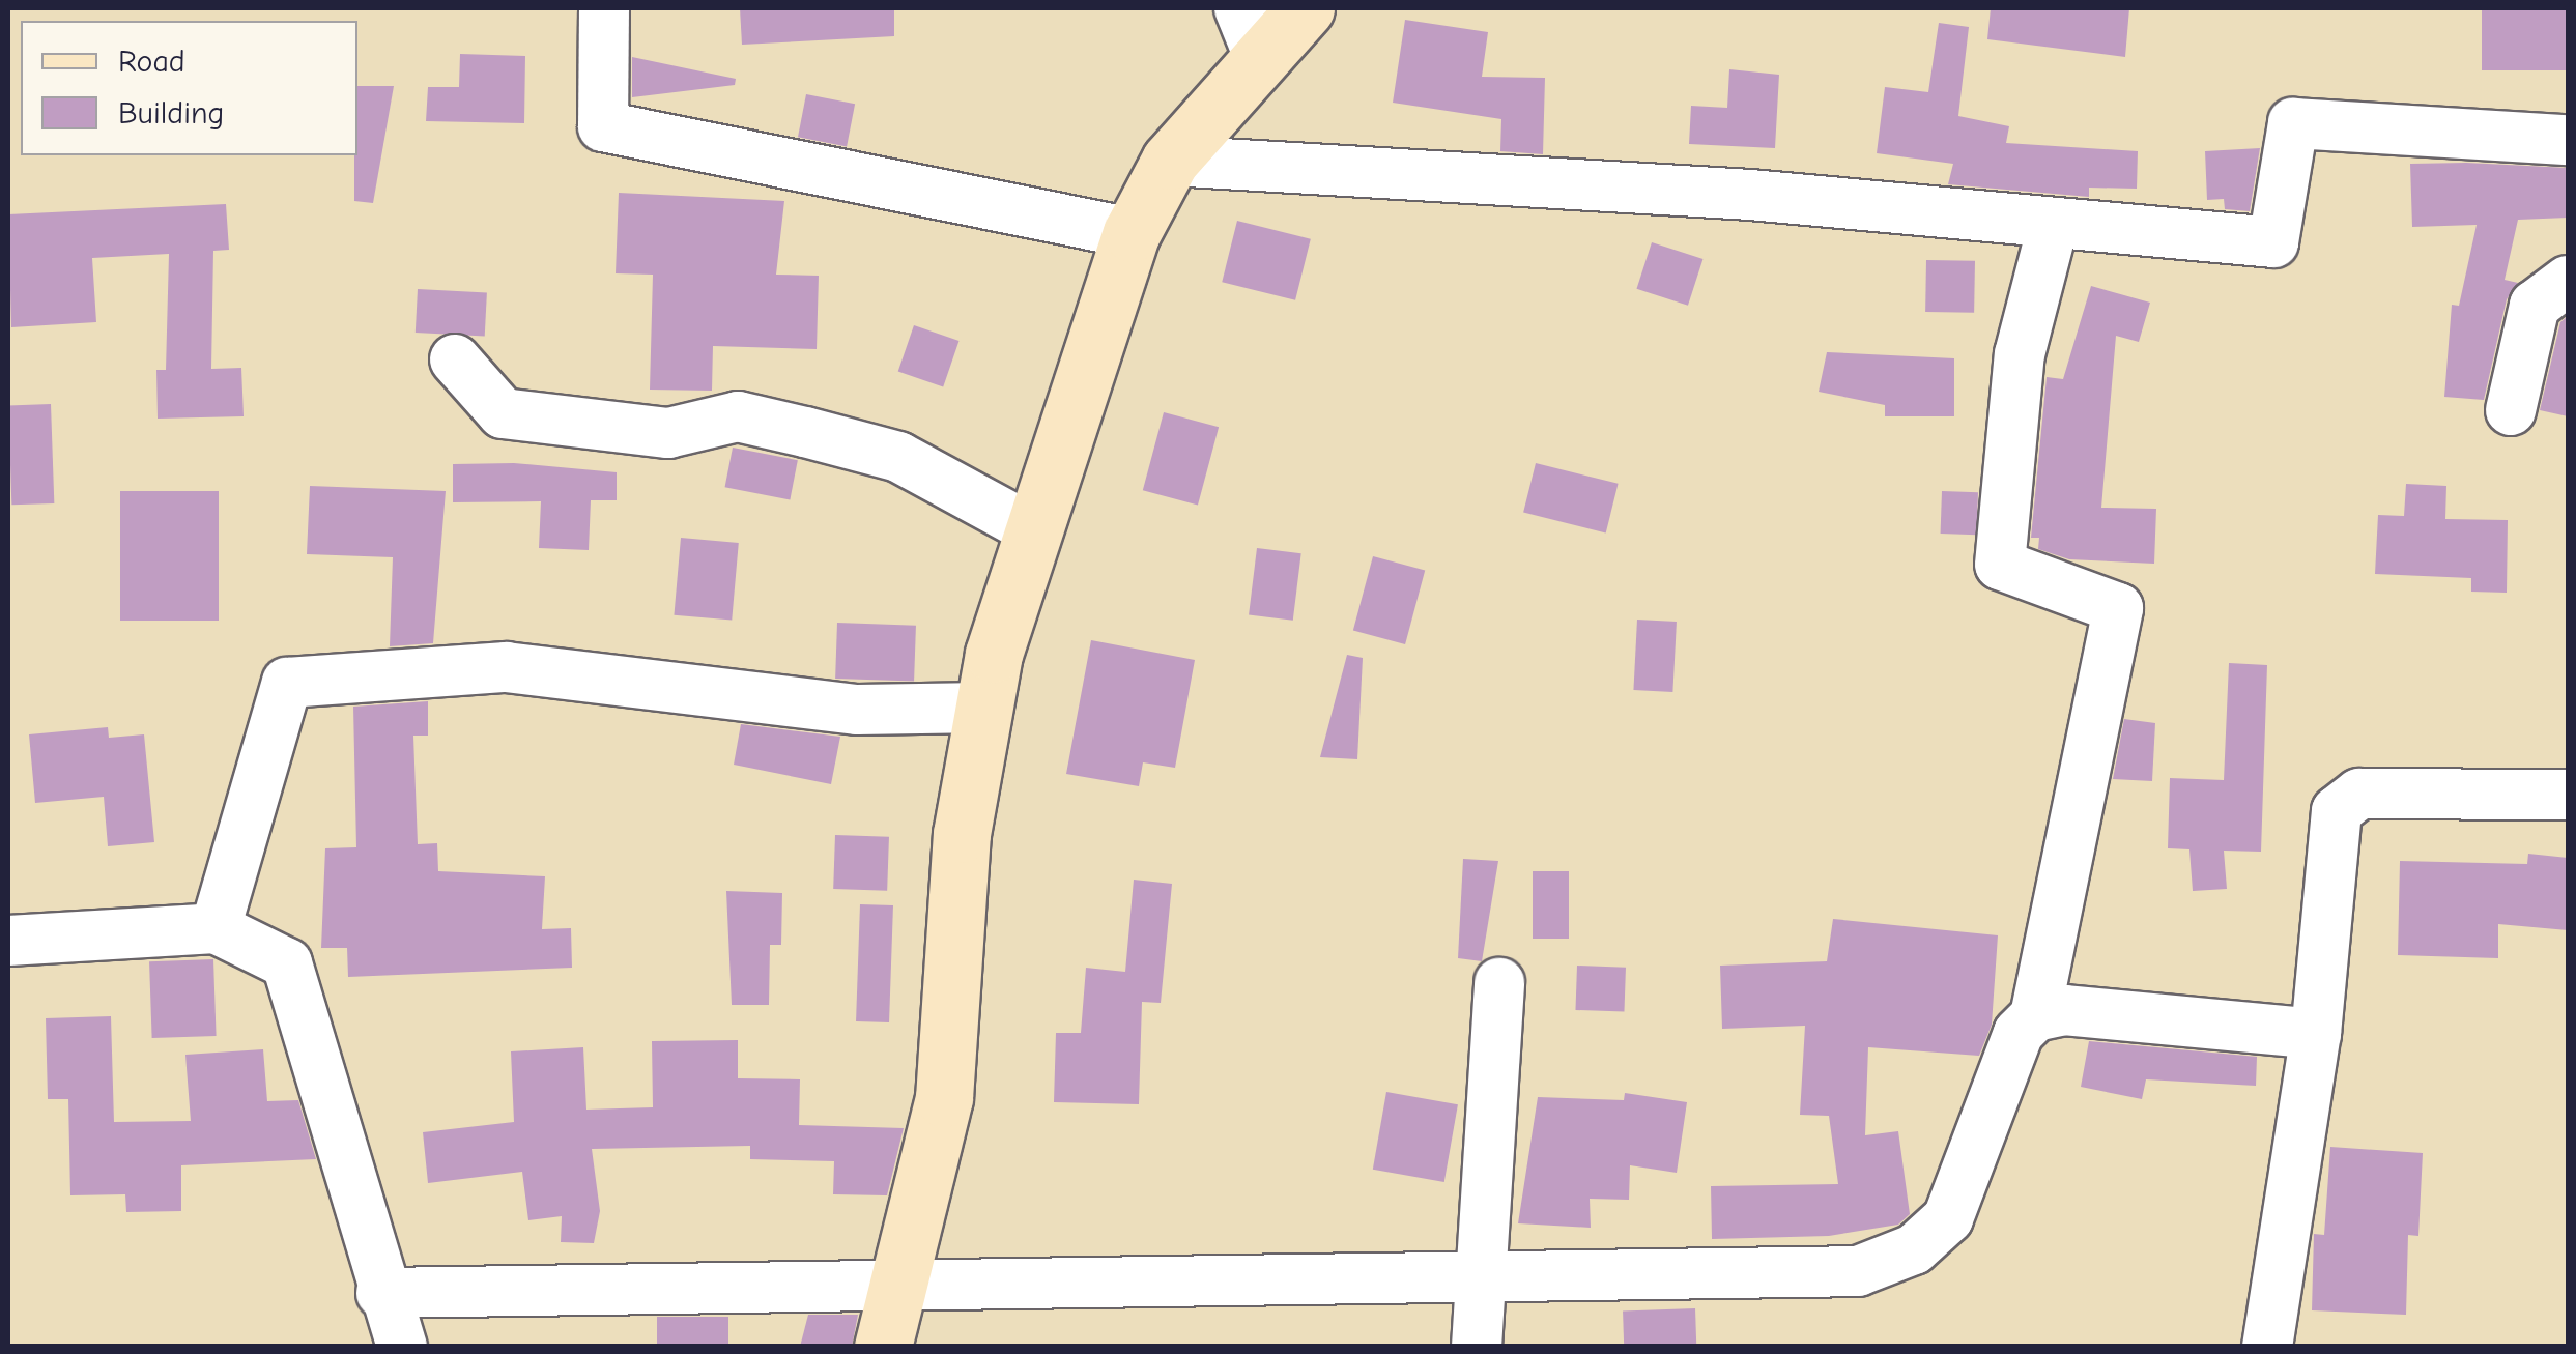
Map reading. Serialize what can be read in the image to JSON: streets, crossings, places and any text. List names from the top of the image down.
{
  "legend": ["Road", "Building"]
}
